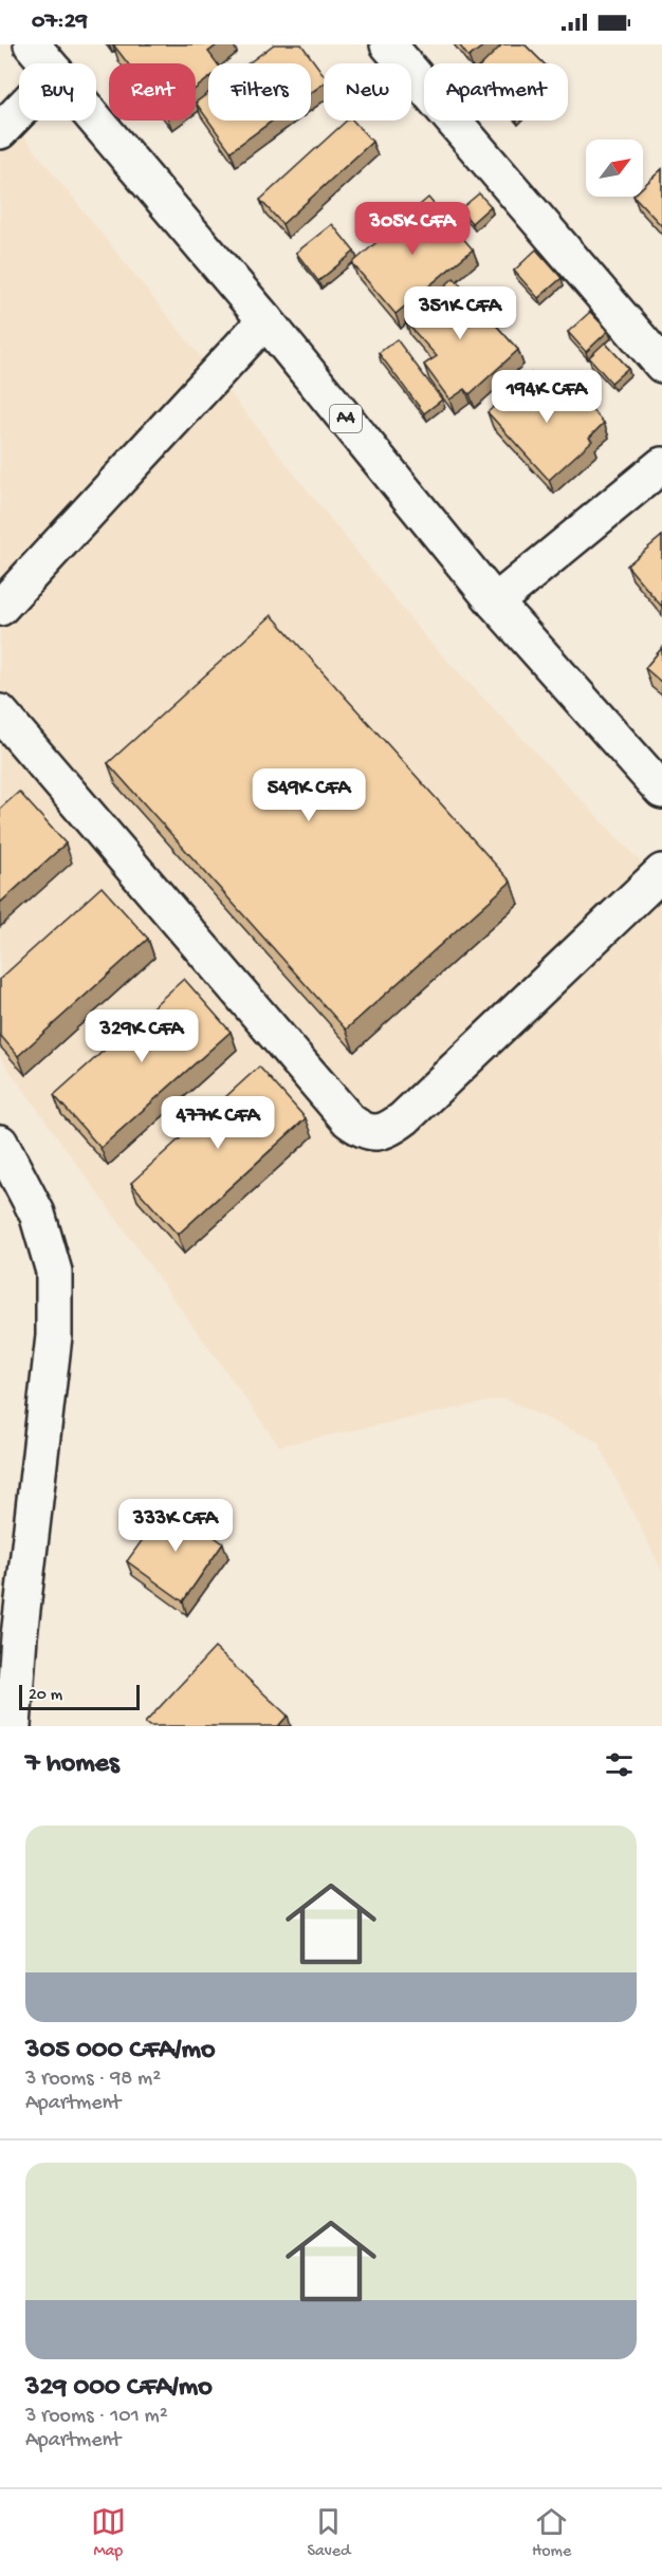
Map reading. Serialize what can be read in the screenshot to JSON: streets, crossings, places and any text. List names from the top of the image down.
{
  "streets": {
    "street": ["A4"]
  },
  "scale_bar": "20 m",
  "north": "top right",
  "page": {
    "status": "07:29",
    "chip": [
      "Buy",
      "Rent",
      "Filters",
      "New",
      "Apartment"
    ],
    "price": [
      "305K CFA",
      "351K CFA",
      "194K CFA",
      "549K CFA",
      "329K CFA",
      "477K CFA",
      "333K CFA"
    ],
    "scale": "20 m",
    "heading": "7 homes",
    "list": [
      {
        "name": "305 000 CFA/mo",
        "note": "3 rooms · 98 m² · Apartment"
      },
      {
        "name": "329 000 CFA/mo",
        "note": "3 rooms · 101 m² · Apartment"
      }
    ],
    "tabs": ["Map", "Saved", "Home"]
  }
}
